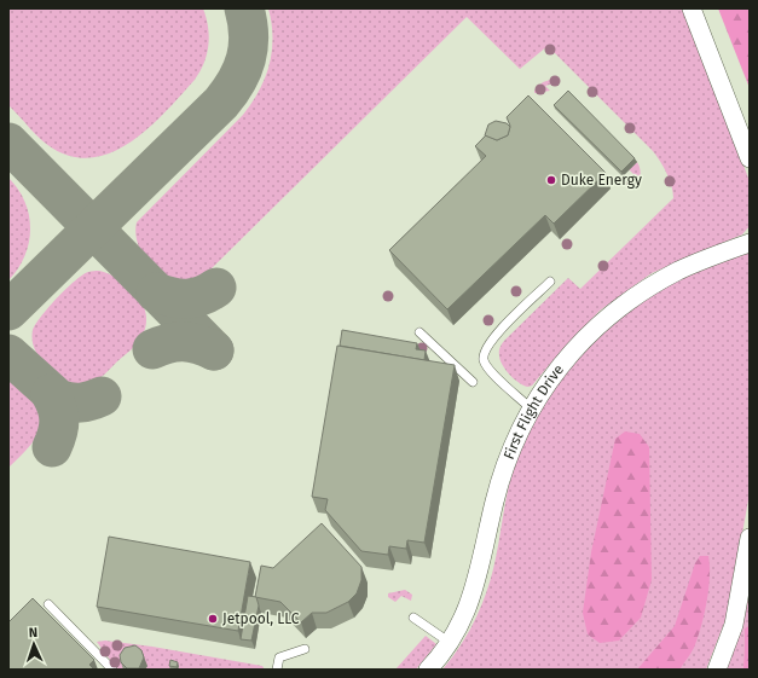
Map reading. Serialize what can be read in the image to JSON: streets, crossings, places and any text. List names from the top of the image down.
{
  "streets": {
    "street": ["First Flight Drive"]
  },
  "places": ["Duke Energy", "Jetpool, LLC"],
  "north": "top"
}
